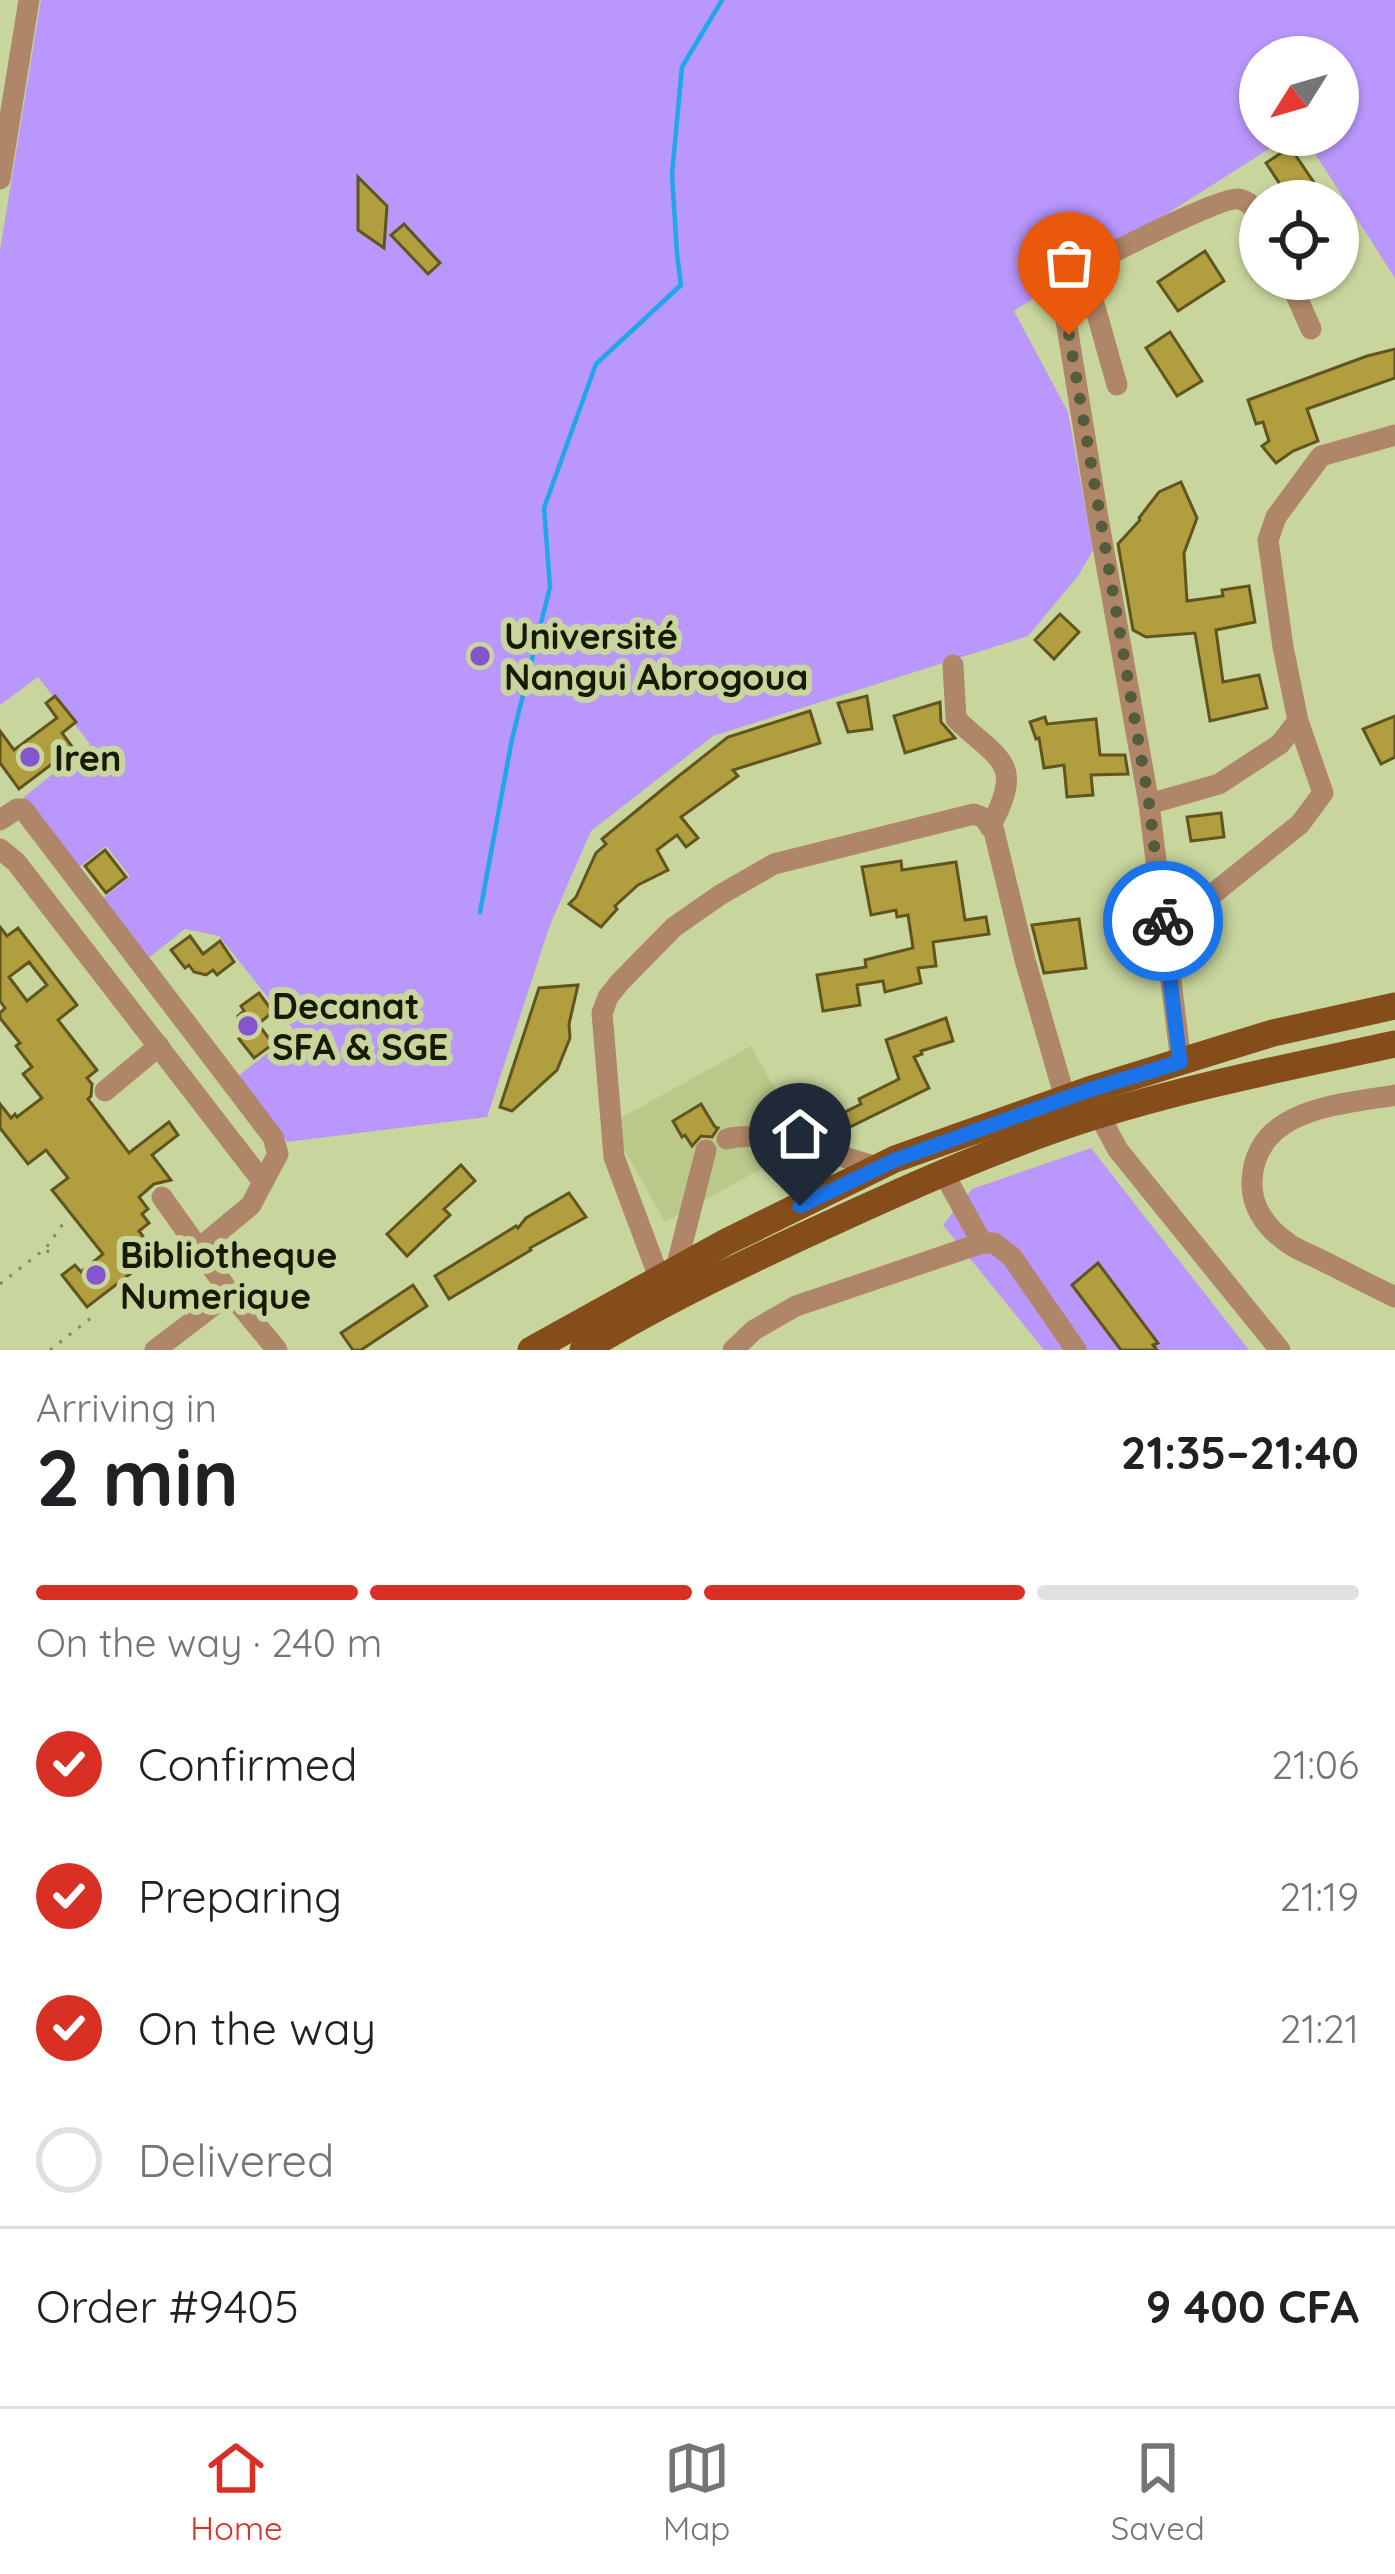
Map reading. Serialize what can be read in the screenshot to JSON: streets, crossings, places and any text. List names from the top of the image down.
{
  "places": [
    "Université Nangui Abrogoua",
    "Iren",
    "Decanat SFA & SGE",
    "Bibliotheque Numerique"
  ],
  "north": "bottom left",
  "page": {
    "heading": ["2 min", "Arriving in", "21:35–21:40"],
    "panel": ["Order #9405", "9 400 CFA"],
    "bar": "On the way · 240 m",
    "list": [
      ["Confirmed", "21:06"],
      ["Preparing", "21:19"],
      ["On the way", "21:21"],
      "Delivered"
    ],
    "tabs": ["Home", "Map", "Saved"]
  }
}
